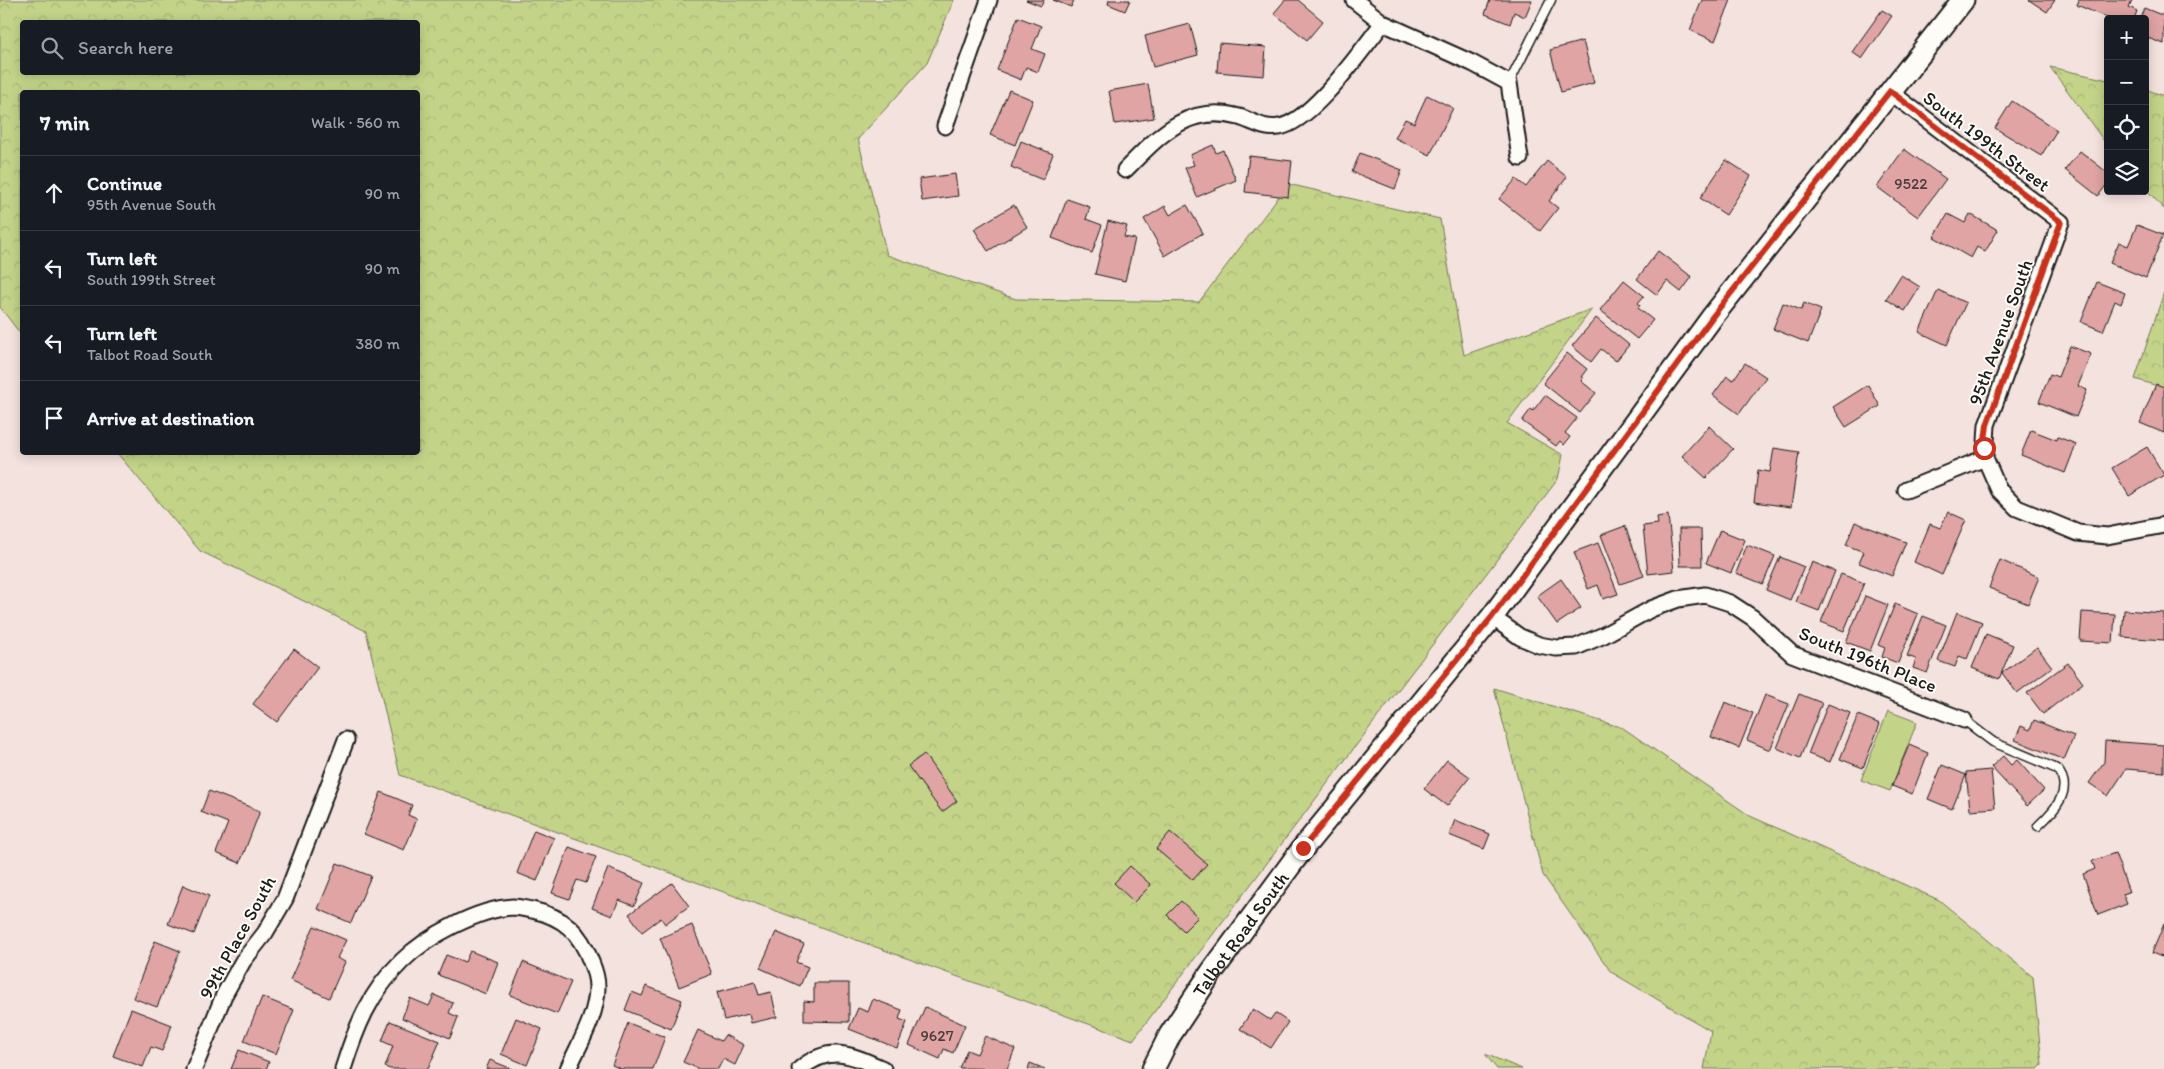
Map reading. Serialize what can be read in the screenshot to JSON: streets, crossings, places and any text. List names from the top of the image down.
{
  "streets": {
    "street": [
      "South 199th Street",
      "95th Avenue South",
      "South 196th Place",
      "Talbot Road South",
      "99th Place South"
    ]
  },
  "crossings": [
    ["South 199th Street", "95th Avenue South"],
    ["South 199th Street", "Talbot Road South"],
    ["South 196th Place", "Talbot Road South"]
  ],
  "house_numbers": ["9522", "9627"],
  "page": {
    "map_buttons": ["+", "−"],
    "search": "Search here",
    "heading": ["7 min", "Walk · 560 m"],
    "list": [
      ["Continue", "95th Avenue South", "90 m"],
      ["Turn left", "South 199th Street", "90 m"],
      ["Turn left", "Talbot Road South", "380 m"],
      "Arrive at destination"
    ]
  }
}
